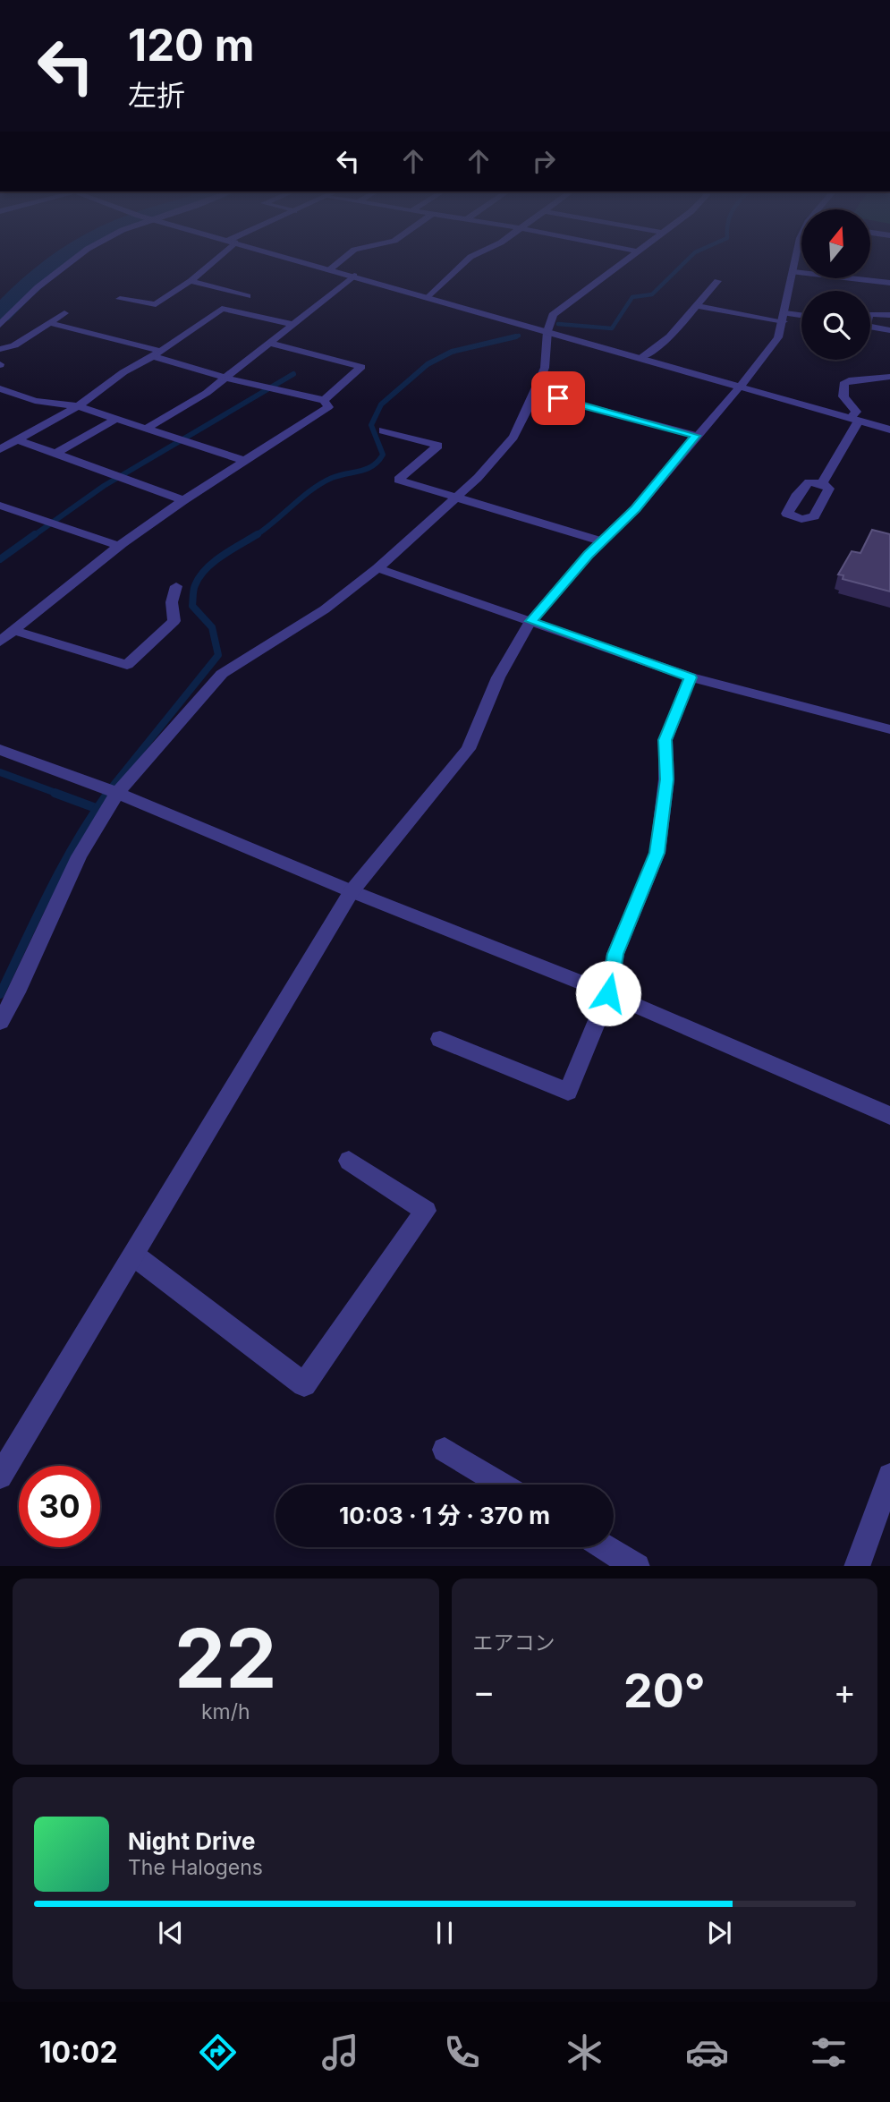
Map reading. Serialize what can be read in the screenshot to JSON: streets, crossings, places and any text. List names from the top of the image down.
{
  "north": "top",
  "page": {
    "turn": ["120 m", "左折"],
    "limit": "30",
    "trip": "10:03 · 1 分 · 370 m",
    "tile": [
      ["22", "km/h"],
      "エアコン"
    ],
    "heat": ["−", "20°", "+"],
    "song": ["Night Drive", "The Halogens"],
    "tabs": "10:02"
  }
}
